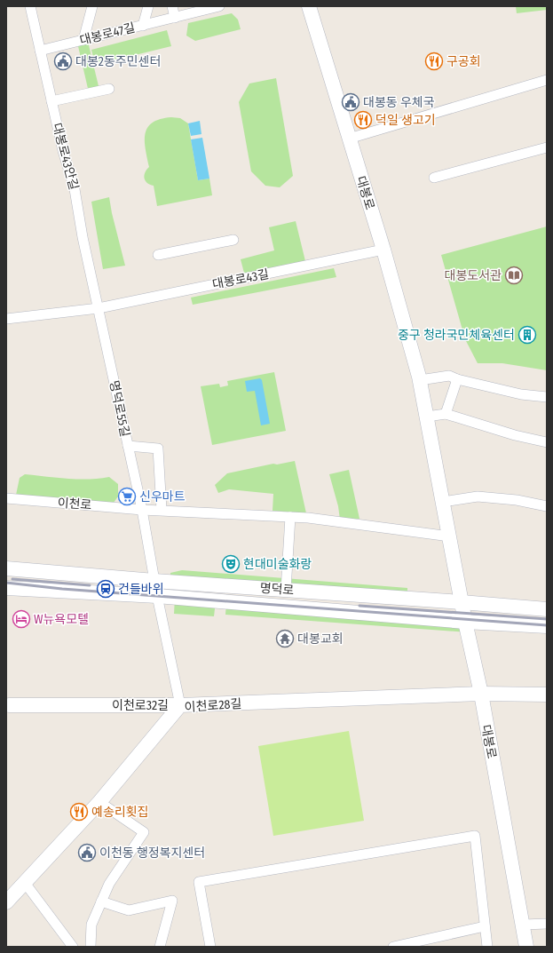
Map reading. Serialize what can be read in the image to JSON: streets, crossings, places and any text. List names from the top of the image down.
{
  "streets": {
    "street": [
      "대봉로47길",
      "대봉로43안길",
      "대봉로",
      "대봉로43길",
      "명덕로55길",
      "이천로",
      "명덕로",
      "이천로32길",
      "이천로28길"
    ]
  },
  "crossings": [
    ["대봉로47길", "대봉로43안길"],
    ["대봉로43안길", "대봉로43길"],
    ["대봉로43안길", "명덕로55길"],
    ["대봉로", "대봉로43길"],
    ["대봉로", "명덕로"],
    ["대봉로", "이천로28길"],
    ["대봉로43길", "명덕로55길"],
    ["명덕로55길", "이천로"],
    ["명덕로55길", "명덕로"],
    ["명덕로55길", "이천로32길"],
    ["명덕로", "이천로32길"],
    ["이천로32길", "이천로28길"]
  ],
  "places": {
    "public building": ["대봉2동주민센터", "대봉동 우체국", "이천동 행정복지센터"],
    "restaurant": ["구공회", "덕일 생고기", "예송리횟집"],
    "library": ["대봉도서관"],
    "building": ["중구 청라국민체육센터"],
    "supermarket": ["신우마트"],
    "theatre": ["현대미술화랑"],
    "station": ["건들바위"],
    "hotel": ["W뉴욕모텔"],
    "temple": ["대봉교회"]
  }
}
